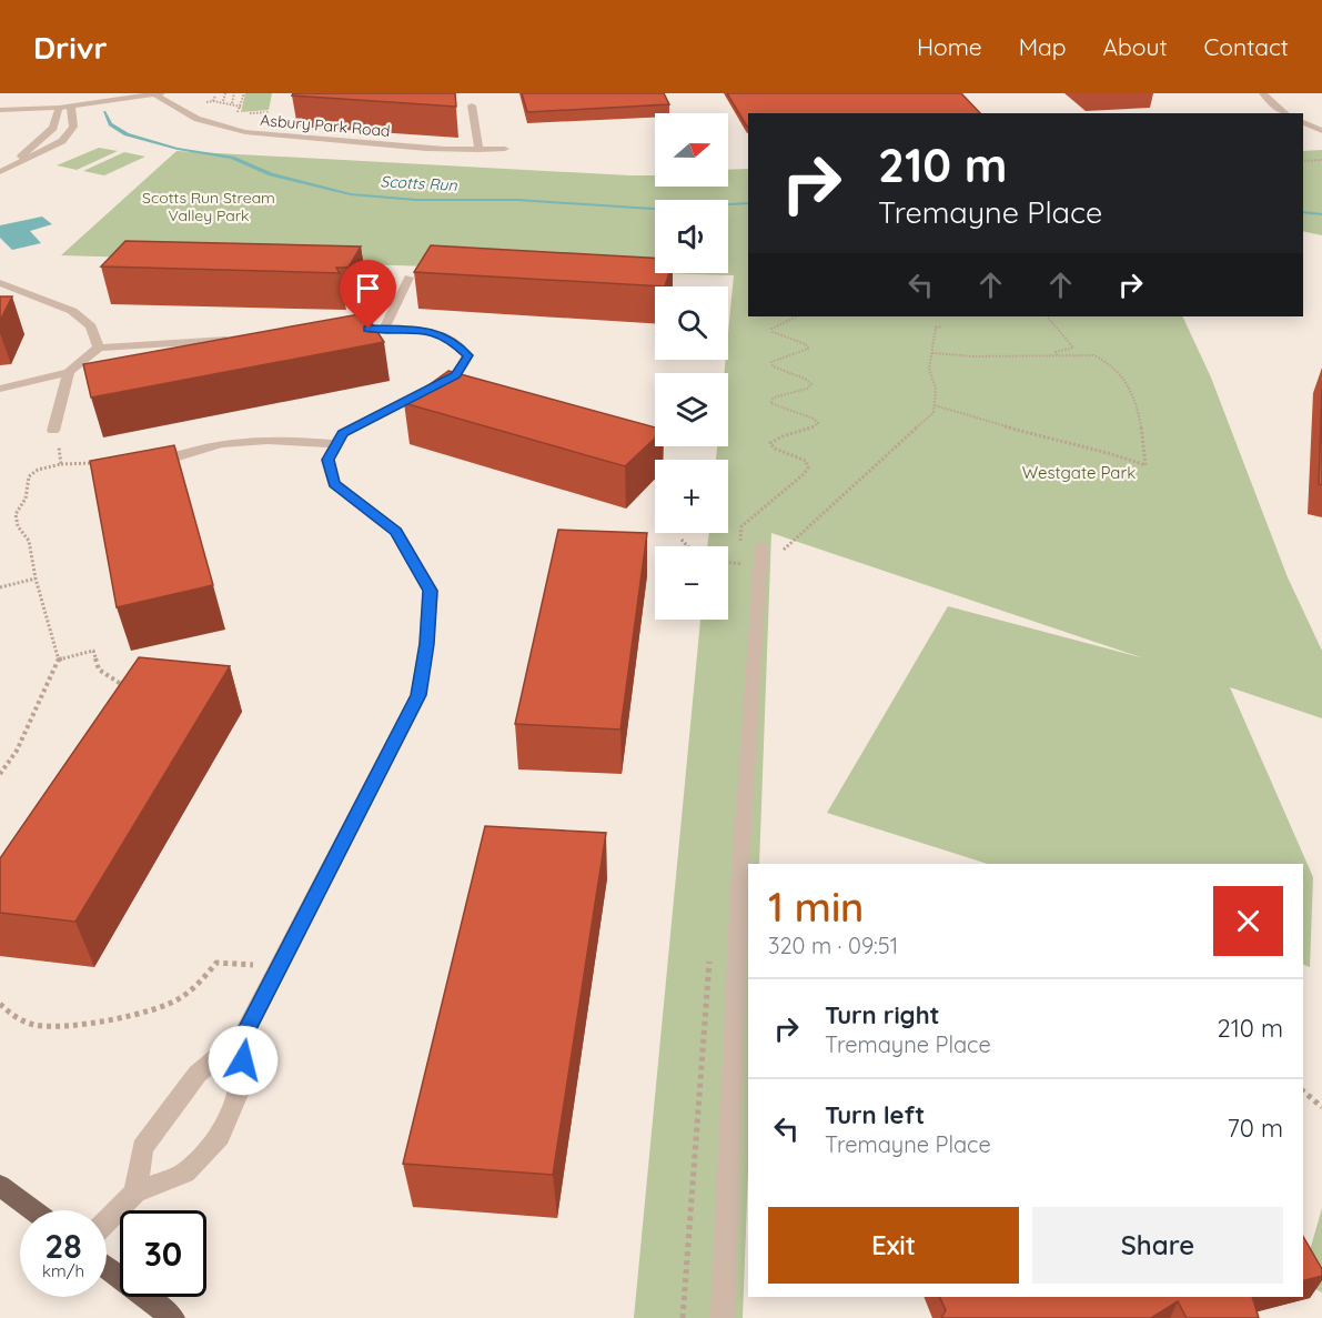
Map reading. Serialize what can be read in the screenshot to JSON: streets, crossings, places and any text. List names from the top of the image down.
{
  "streets": {
    "street": ["Asbury Park Road"]
  },
  "water": ["Scotts Run"],
  "parks": ["Scotts Run Stream Valley Park", "Westgate Park"],
  "north": "right",
  "page": {
    "header": "Drivr",
    "nav": [
      "Home",
      "Map",
      "About",
      "Contact"
    ],
    "map_buttons": ["+", "−"],
    "turn": ["210 m", "Tremayne Place"],
    "heading": ["1 min", "320 m · 09:51"],
    "list": [
      {
        "name": "Turn right",
        "note": "Tremayne Place",
        "value": "210 m"
      },
      {
        "name": "Turn left",
        "note": "Tremayne Place",
        "value": "70 m"
      }
    ],
    "buttons": ["Exit", "Share"],
    "speed": "28 km/h",
    "limit": "30"
  }
}
